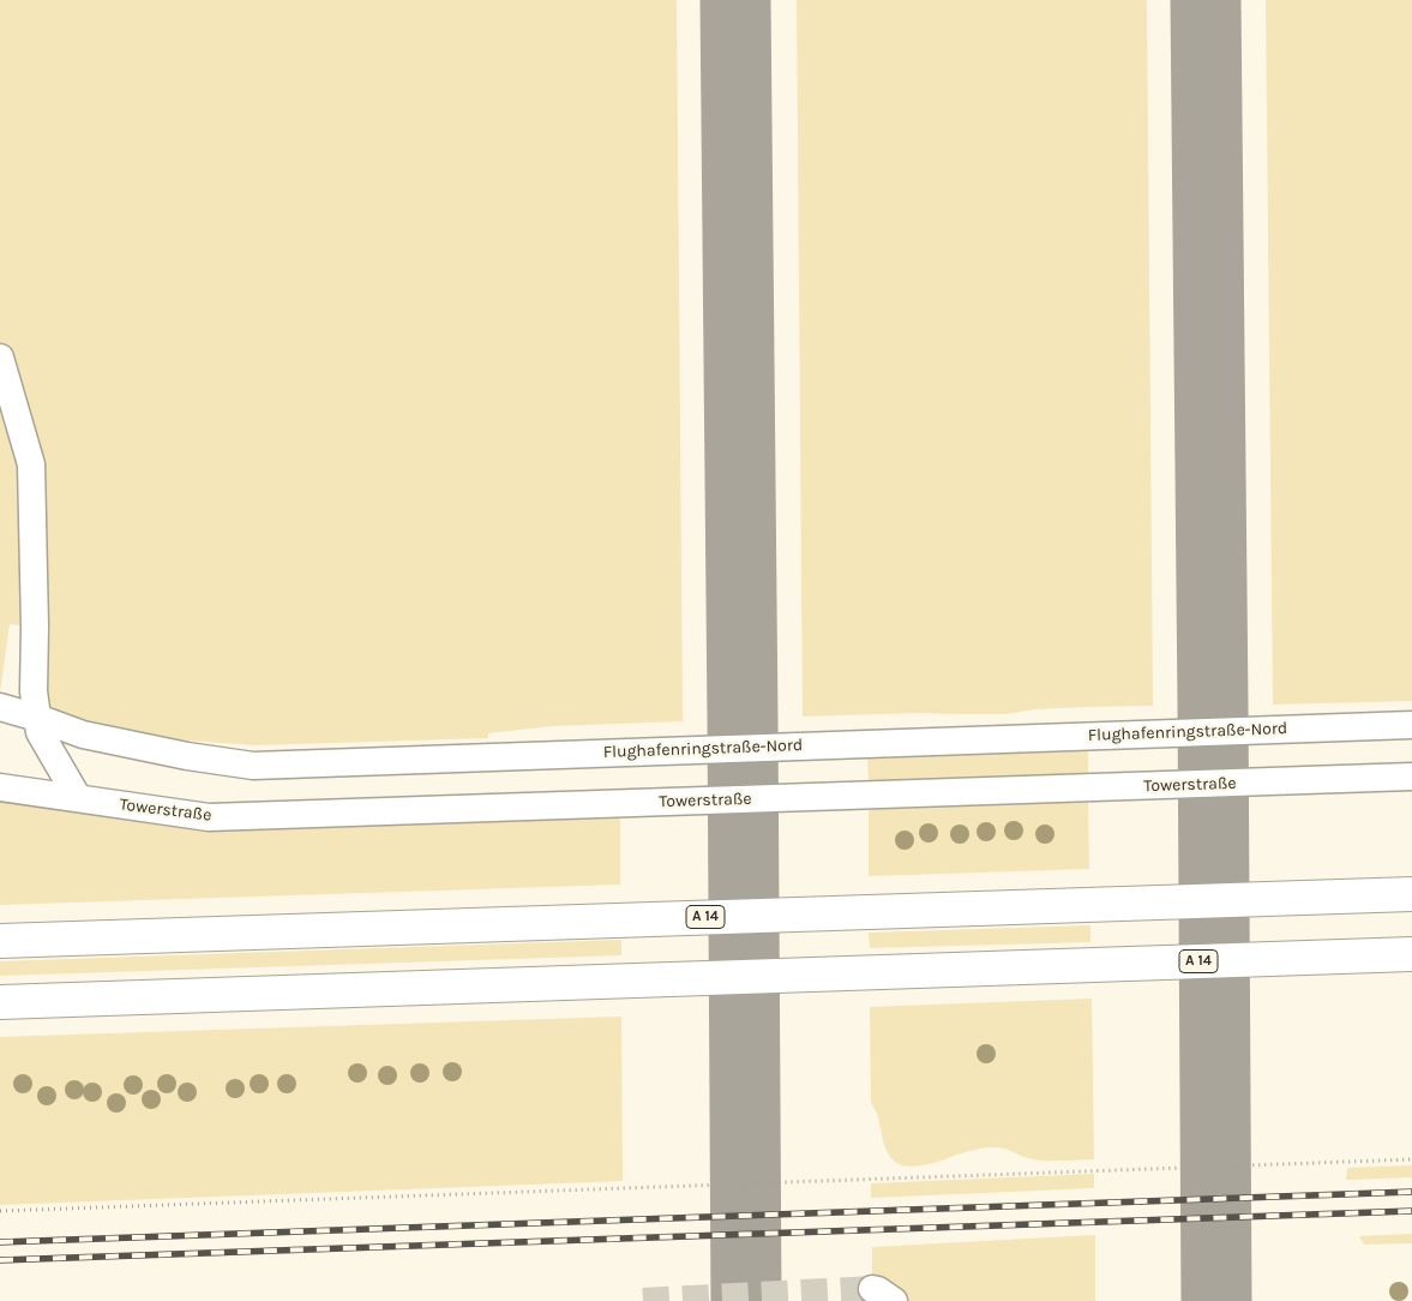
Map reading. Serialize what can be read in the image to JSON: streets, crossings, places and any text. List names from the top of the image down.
{
  "streets": {
    "highway": ["A 14"],
    "street": ["Flughafenringstraße-Nord", "Towerstraße"]
  }
}
